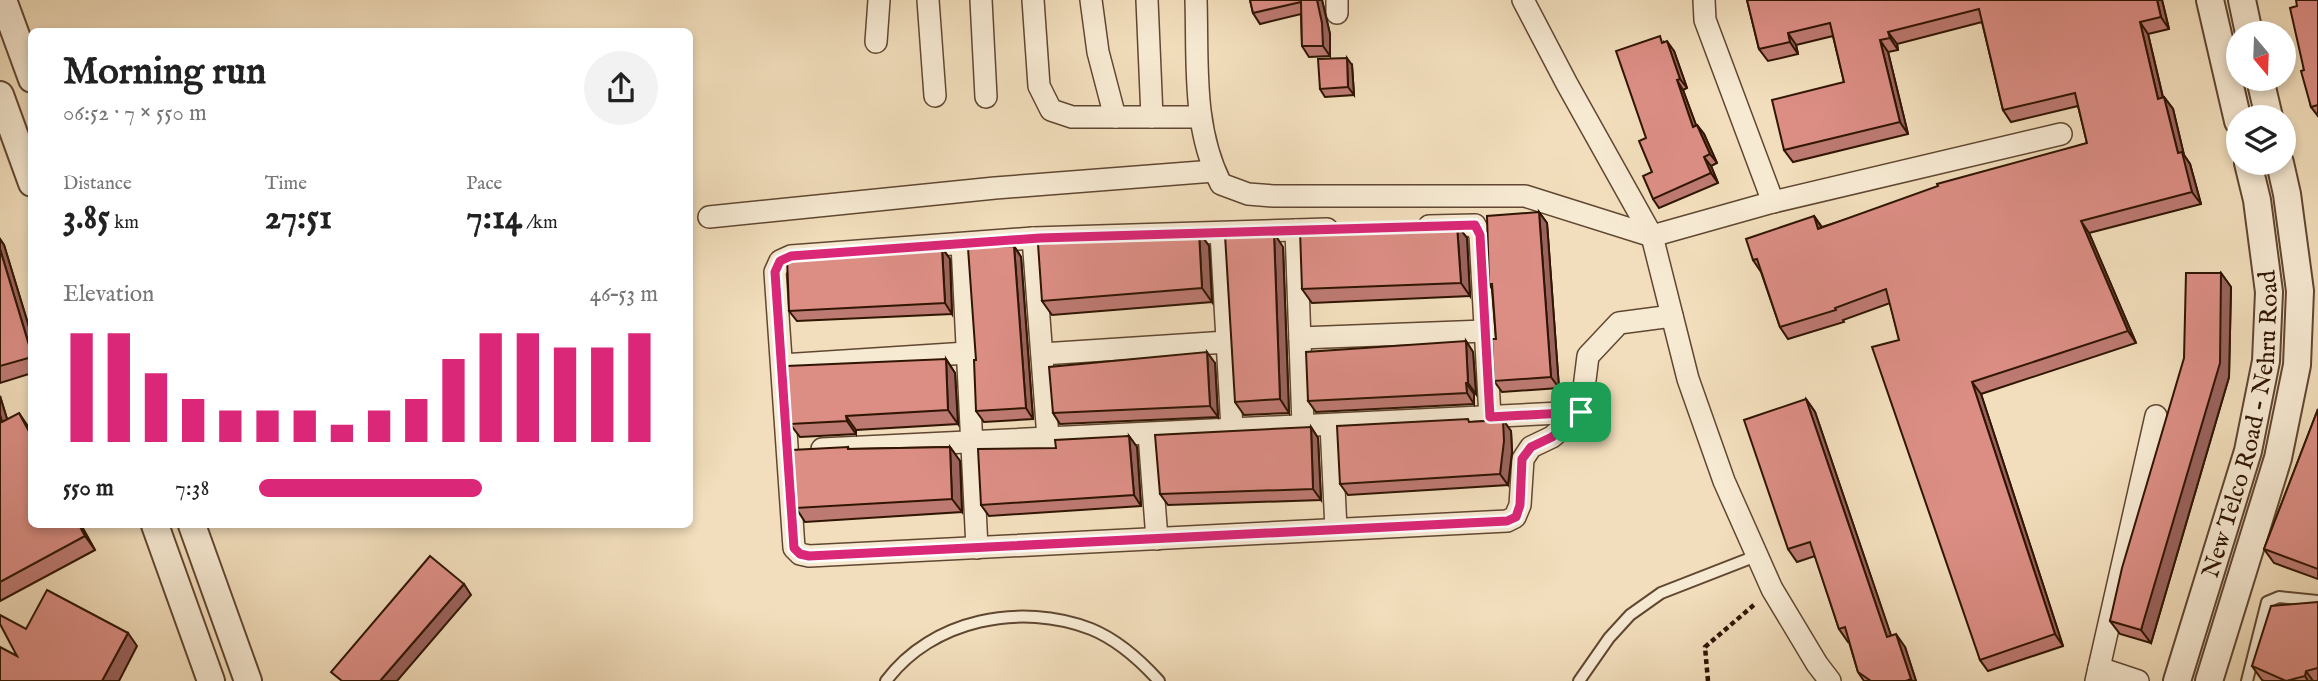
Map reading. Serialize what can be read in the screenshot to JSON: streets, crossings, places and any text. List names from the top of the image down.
{
  "streets": {
    "street": ["New Telco Road - Nehru Road"]
  },
  "north": "bottom",
  "page": {
    "heading": ["Morning run", "06:52 · 7 × 550 m"],
    "stats": [
      ["Distance", "3.85 km"],
      ["Time", "27:51"],
      ["Pace", "7:14 /km"]
    ],
    "chart": ["Elevation", "46–53 m"],
    "list": [
      {
        "name": "550 m",
        "note": "7:38"
      }
    ]
  }
}
